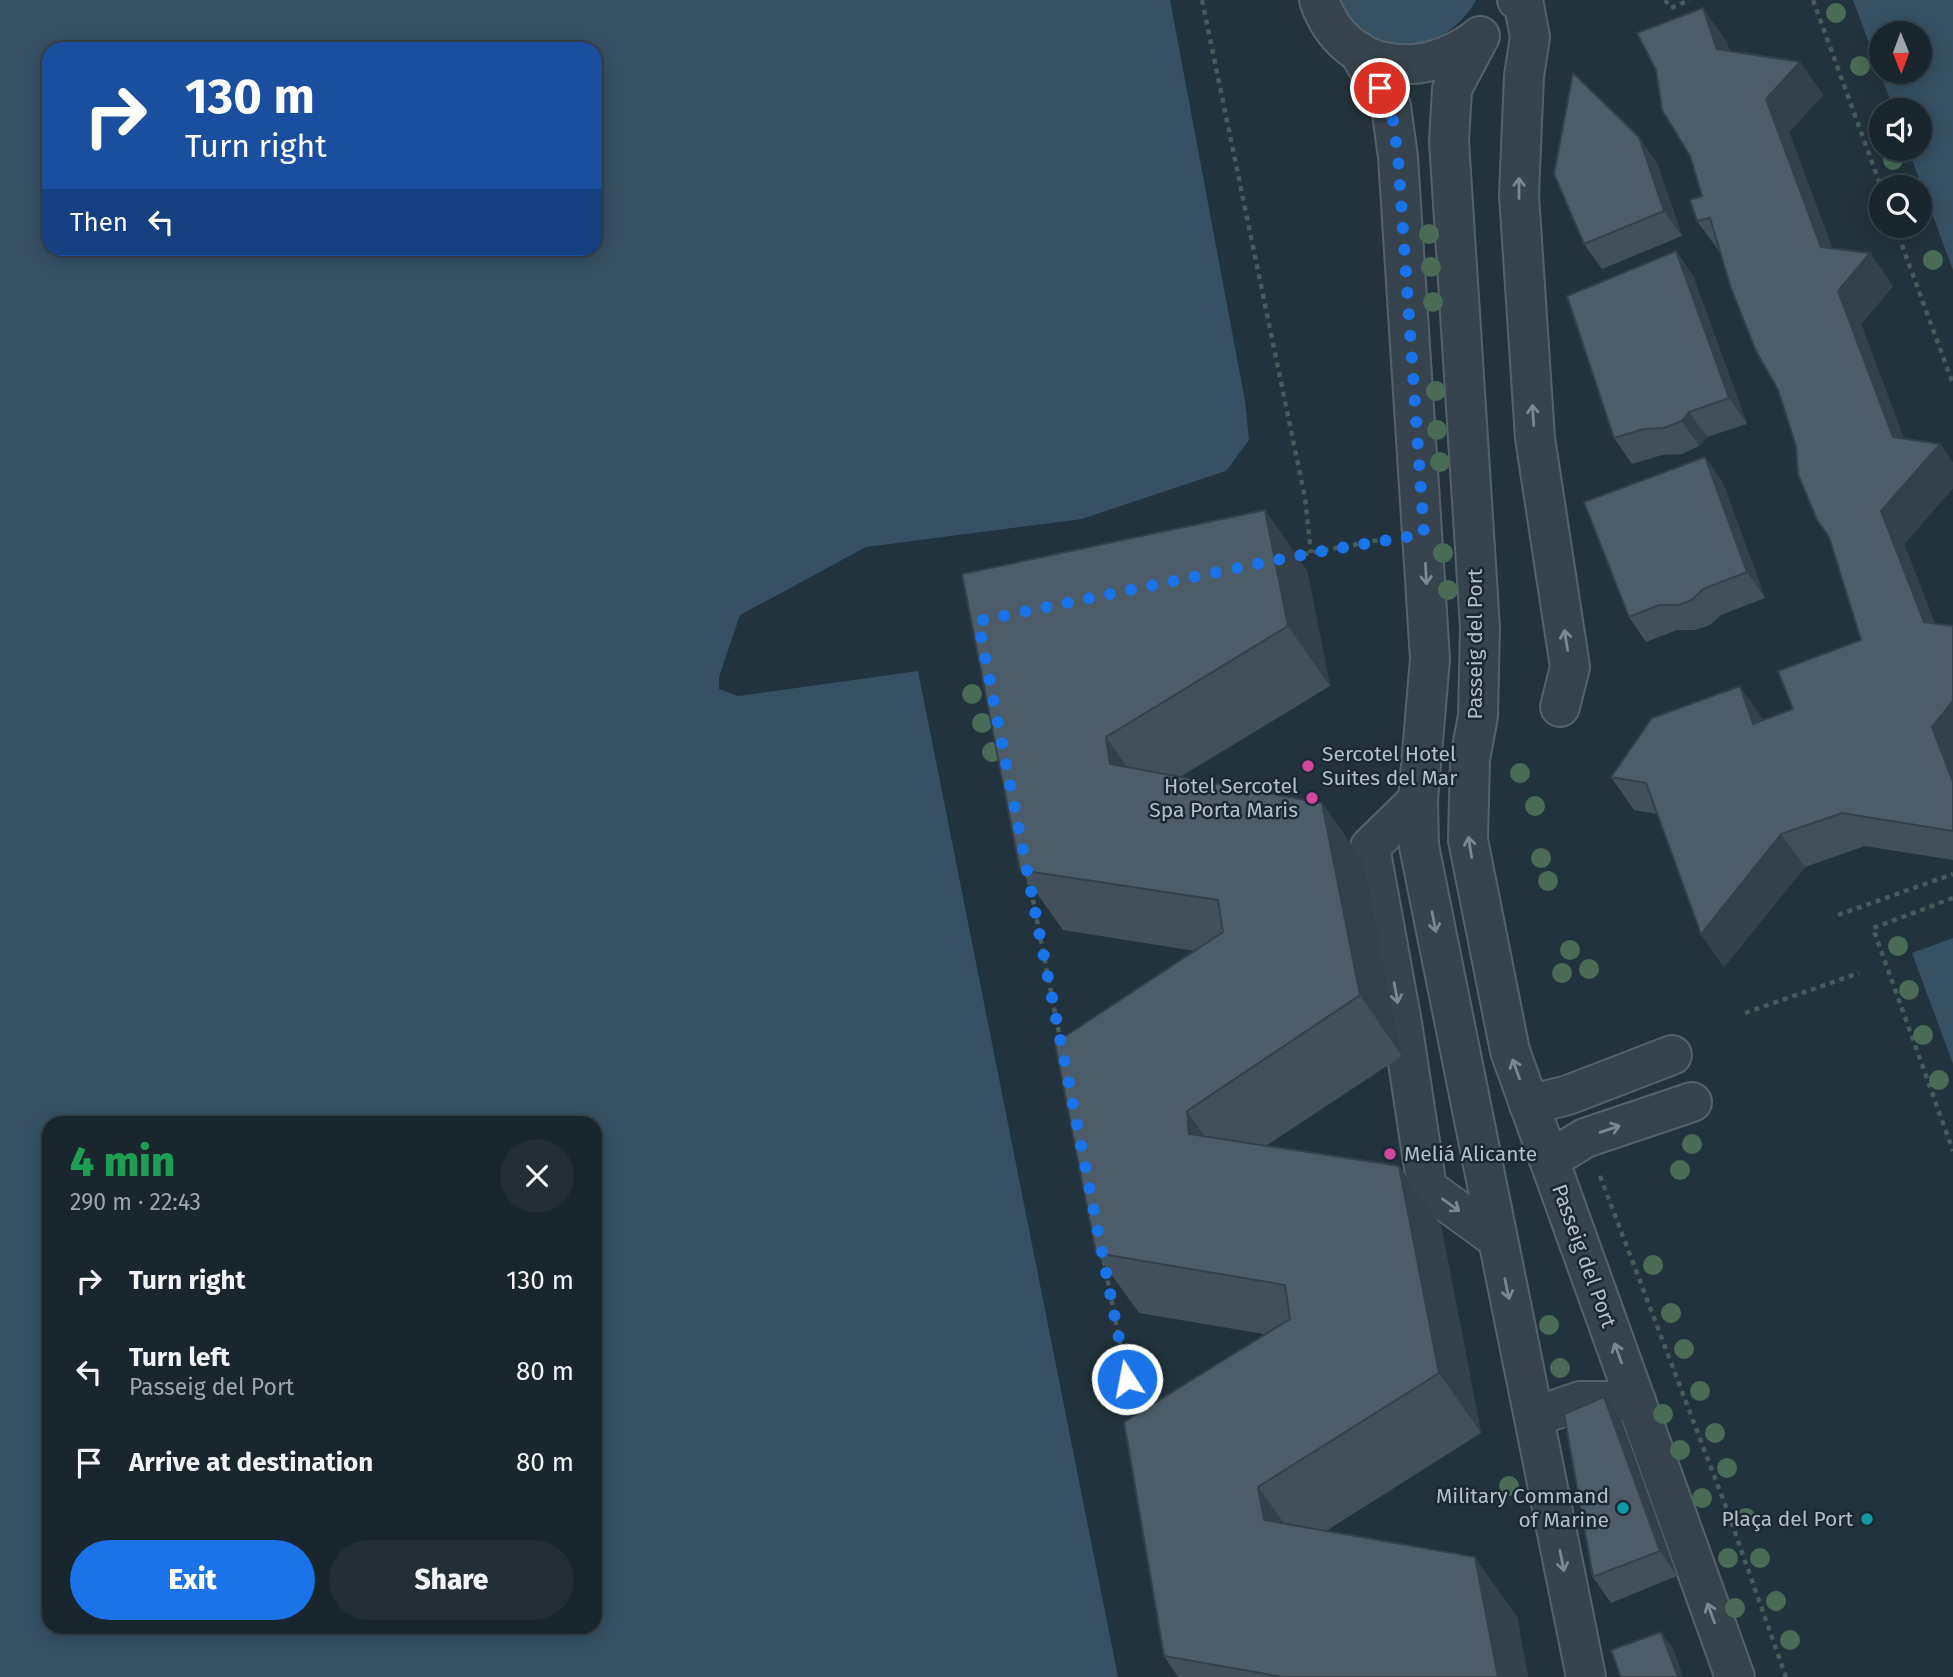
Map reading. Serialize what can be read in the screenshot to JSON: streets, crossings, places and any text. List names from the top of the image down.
{
  "streets": {
    "lane": ["Passeig del Port"]
  },
  "places": [
    "Sercotel Hotel Suites del Mar",
    "Hotel Sercotel Spa Porta Maris",
    "Meliá Alicante",
    "Military Command of Marine",
    "Plaça del Port"
  ],
  "north": "bottom",
  "page": {
    "turn": ["130 m", "Turn right"],
    "then": "Then",
    "heading": ["4 min", "290 m · 22:43"],
    "list": [
      {
        "name": "Turn right",
        "value": "130 m"
      },
      {
        "name": "Turn left",
        "note": "Passeig del Port",
        "value": "80 m"
      },
      {
        "name": "Arrive at destination",
        "value": "80 m"
      }
    ],
    "buttons": ["Exit", "Share"]
  }
}
